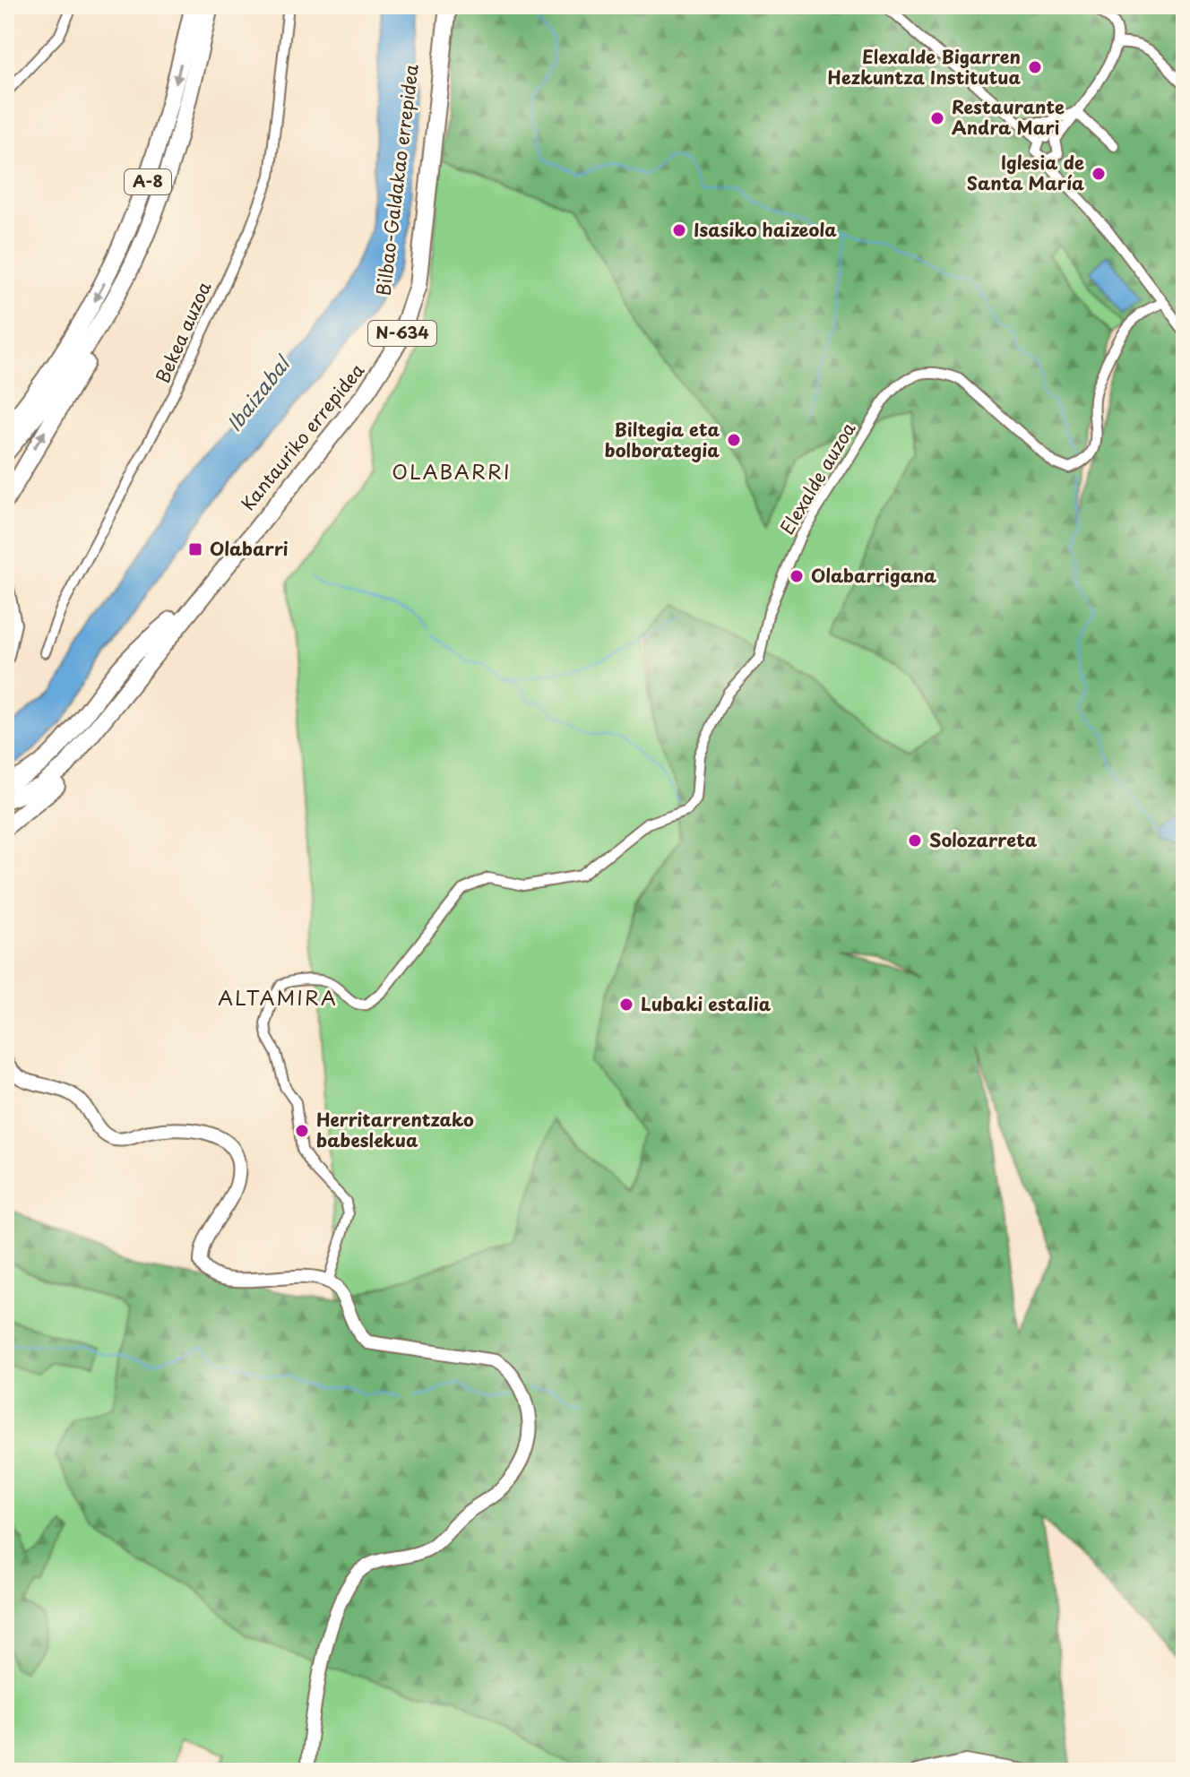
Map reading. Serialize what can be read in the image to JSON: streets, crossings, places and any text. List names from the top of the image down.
{
  "streets": {
    "highway": [
      "Bilbao-Galdakao errepidea",
      "A-8",
      "N-634",
      "Kantauriko errepidea"
    ],
    "street": ["Bekea auzoa", "Elexalde auzoa"]
  },
  "crossings": [
    ["Bilbao-Galdakao errepidea", "N-634"]
  ],
  "districts": ["OLABARRI", "ALTAMIRA"],
  "water": ["Ibaizabal"],
  "places": {
    "other": [
      "Elexalde Bigarren Hezkuntza Institutua",
      "Restaurante Andra Mari",
      "Iglesia de Santa María",
      "Isasiko haizeola",
      "Biltegia eta bolborategia",
      "Olabarrigana",
      "Solozarreta",
      "Lubaki estalia",
      "Herritarrentzako babeslekua"
    ],
    "transit": ["Olabarri"]
  }
}
